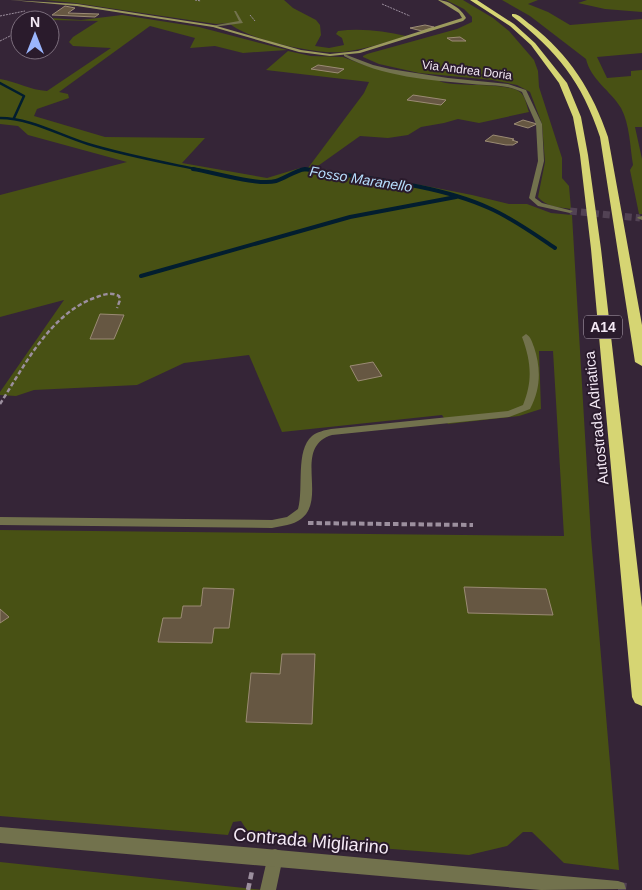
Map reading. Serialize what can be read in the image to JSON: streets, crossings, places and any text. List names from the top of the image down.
{
  "streets": {
    "highway": ["A14", "Autostrada Adriatica"],
    "street": ["Via Andrea Doria", "Contrada Migliarino"]
  },
  "water": ["Fosso Maranello"],
  "north": "top"
}
